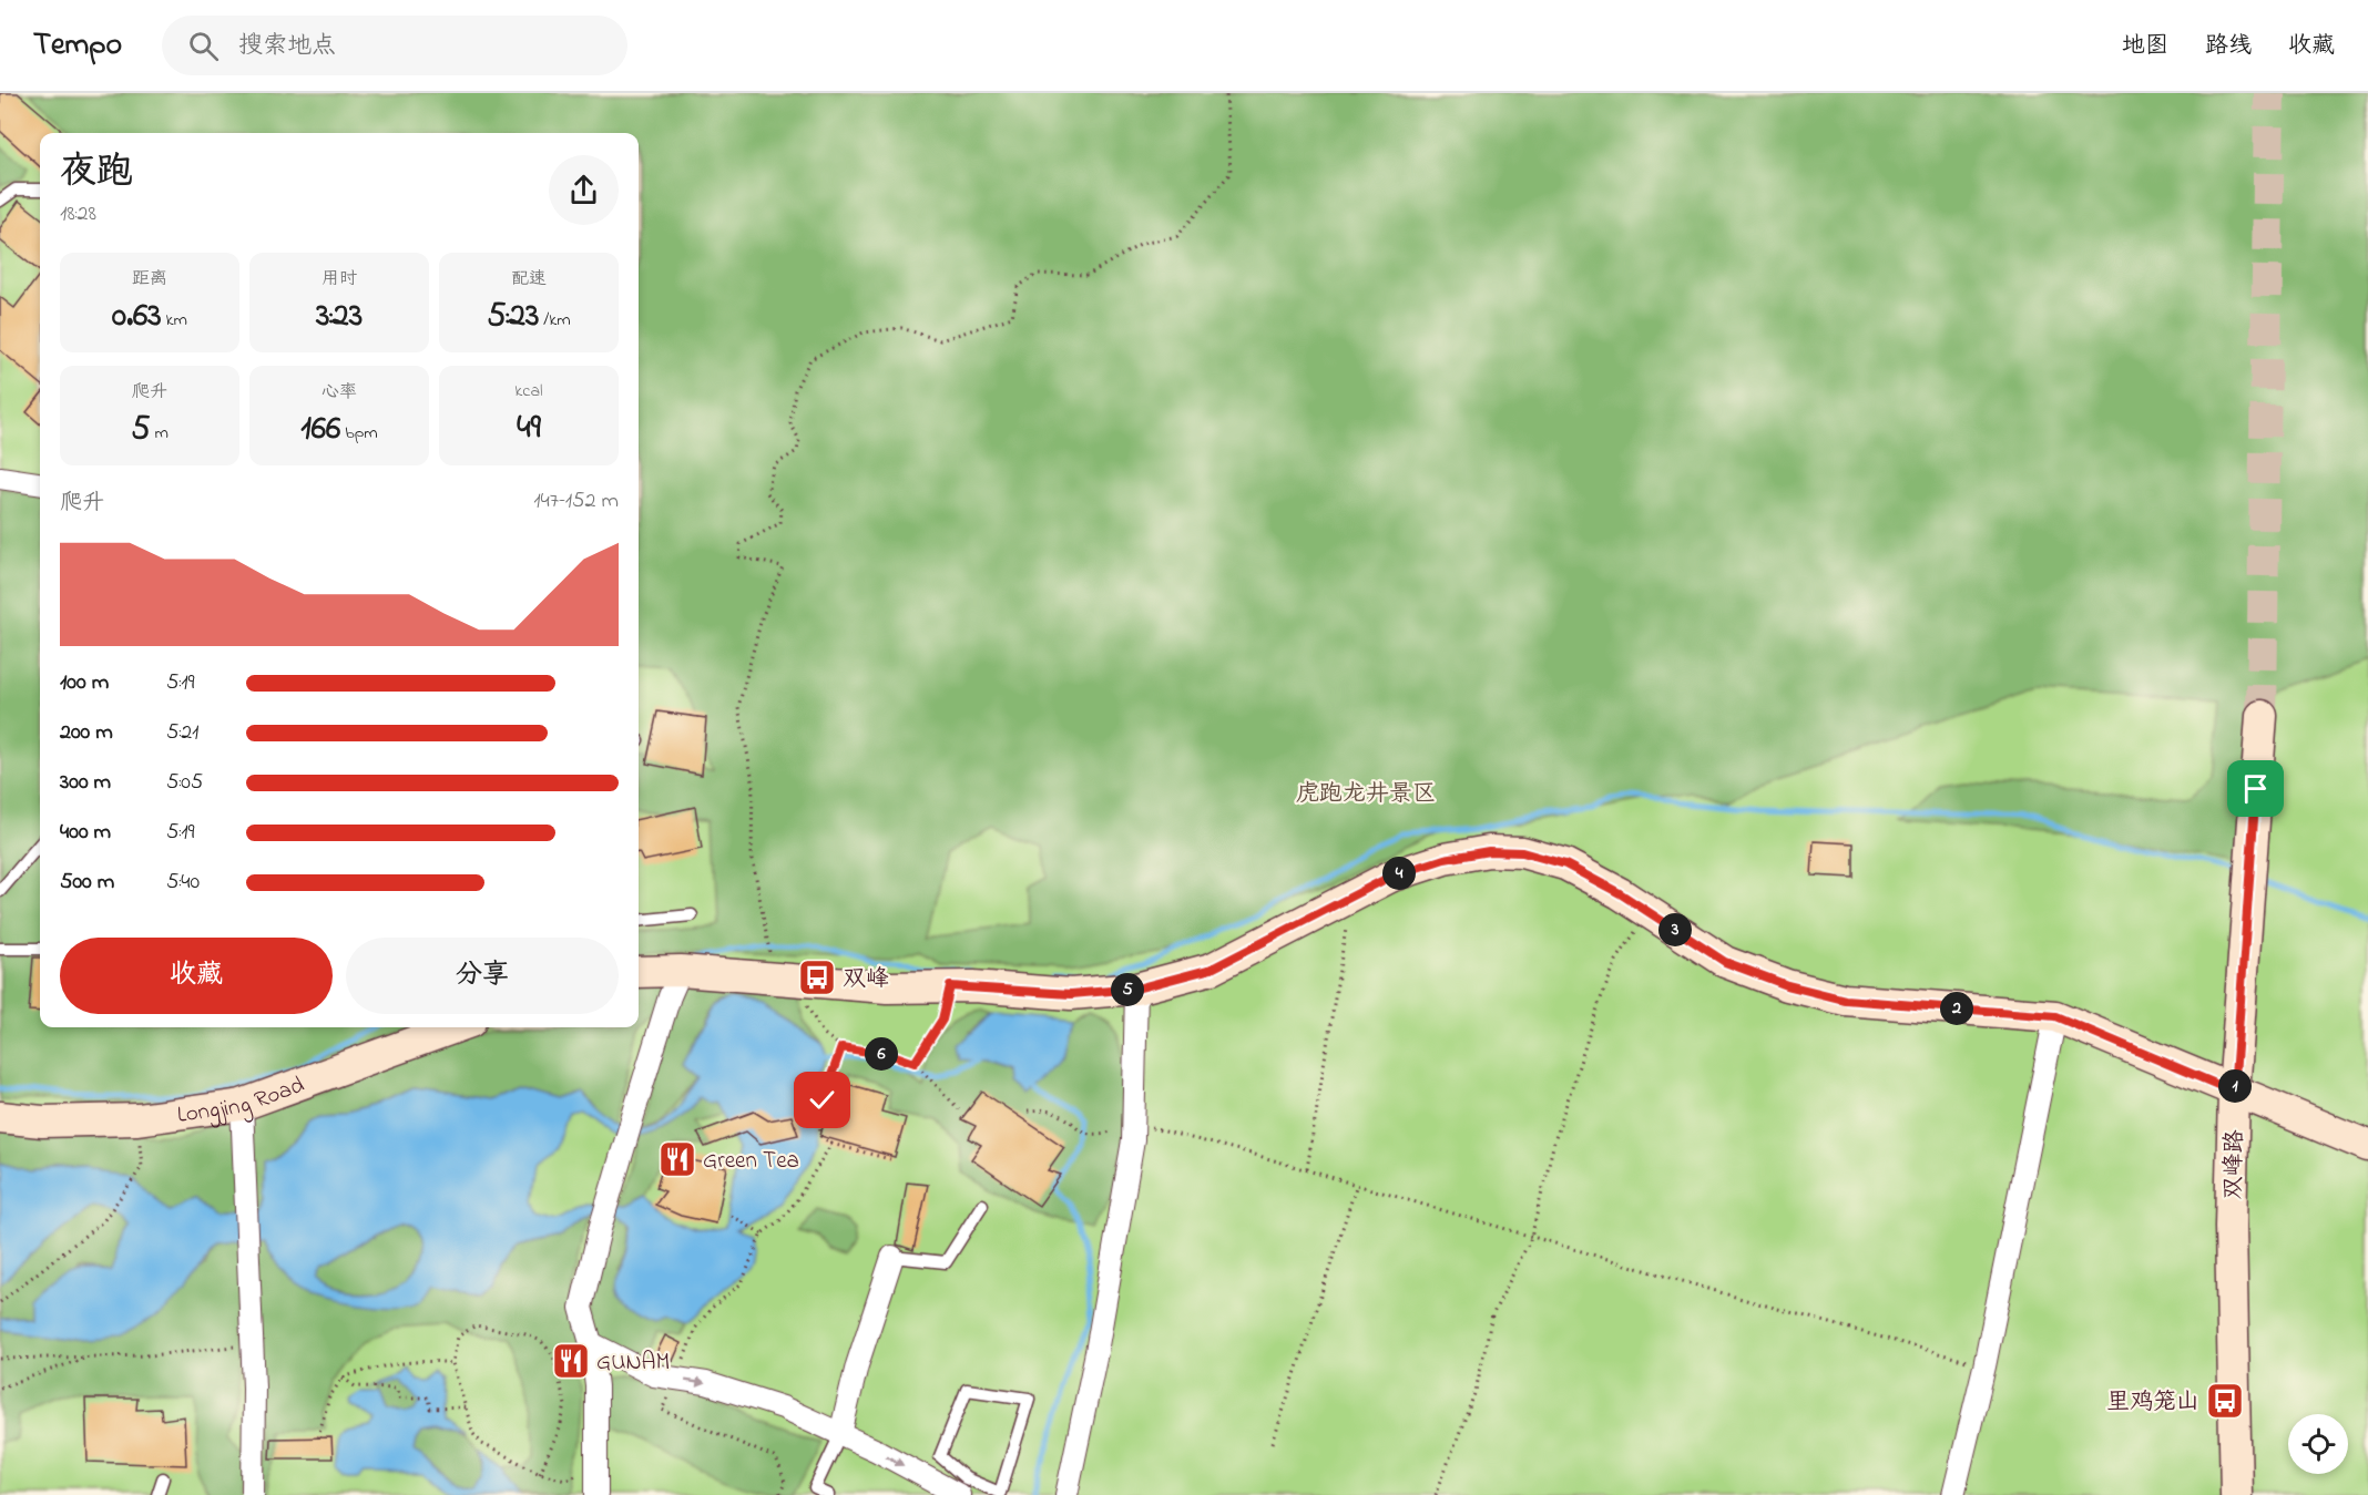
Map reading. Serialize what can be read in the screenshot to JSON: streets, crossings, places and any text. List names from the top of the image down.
{
  "streets": {
    "street": ["Longjing Road", "双峰路"]
  },
  "parks": ["虎跑龙井景区"],
  "places": {
    "bus stop": ["双峰", "里鸡笼山"],
    "restaurant": ["Green Tea", "GUNAM"]
  },
  "page": {
    "header": "Tempo",
    "search": "搜索地点",
    "nav": ["地图", "路线", "收藏"],
    "heading": ["夜跑", "18:28"],
    "stats": [
      ["距离", "0.63 km"],
      ["用时", "3:23"],
      ["配速", "5:23 /km"],
      ["爬升", "5 m"],
      ["心率", "166 bpm"],
      ["kcal", "49"]
    ],
    "chart": ["爬升", "147–152 m"],
    "list": [
      {
        "name": "100 m",
        "note": "5:19"
      },
      {
        "name": "200 m",
        "note": "5:21"
      },
      {
        "name": "300 m",
        "note": "5:05"
      },
      {
        "name": "400 m",
        "note": "5:19"
      },
      {
        "name": "500 m",
        "note": "5:40"
      }
    ],
    "pins": [
      "4",
      "3",
      "5",
      "2",
      "6",
      "1"
    ],
    "buttons": ["收藏", "分享"]
  }
}
